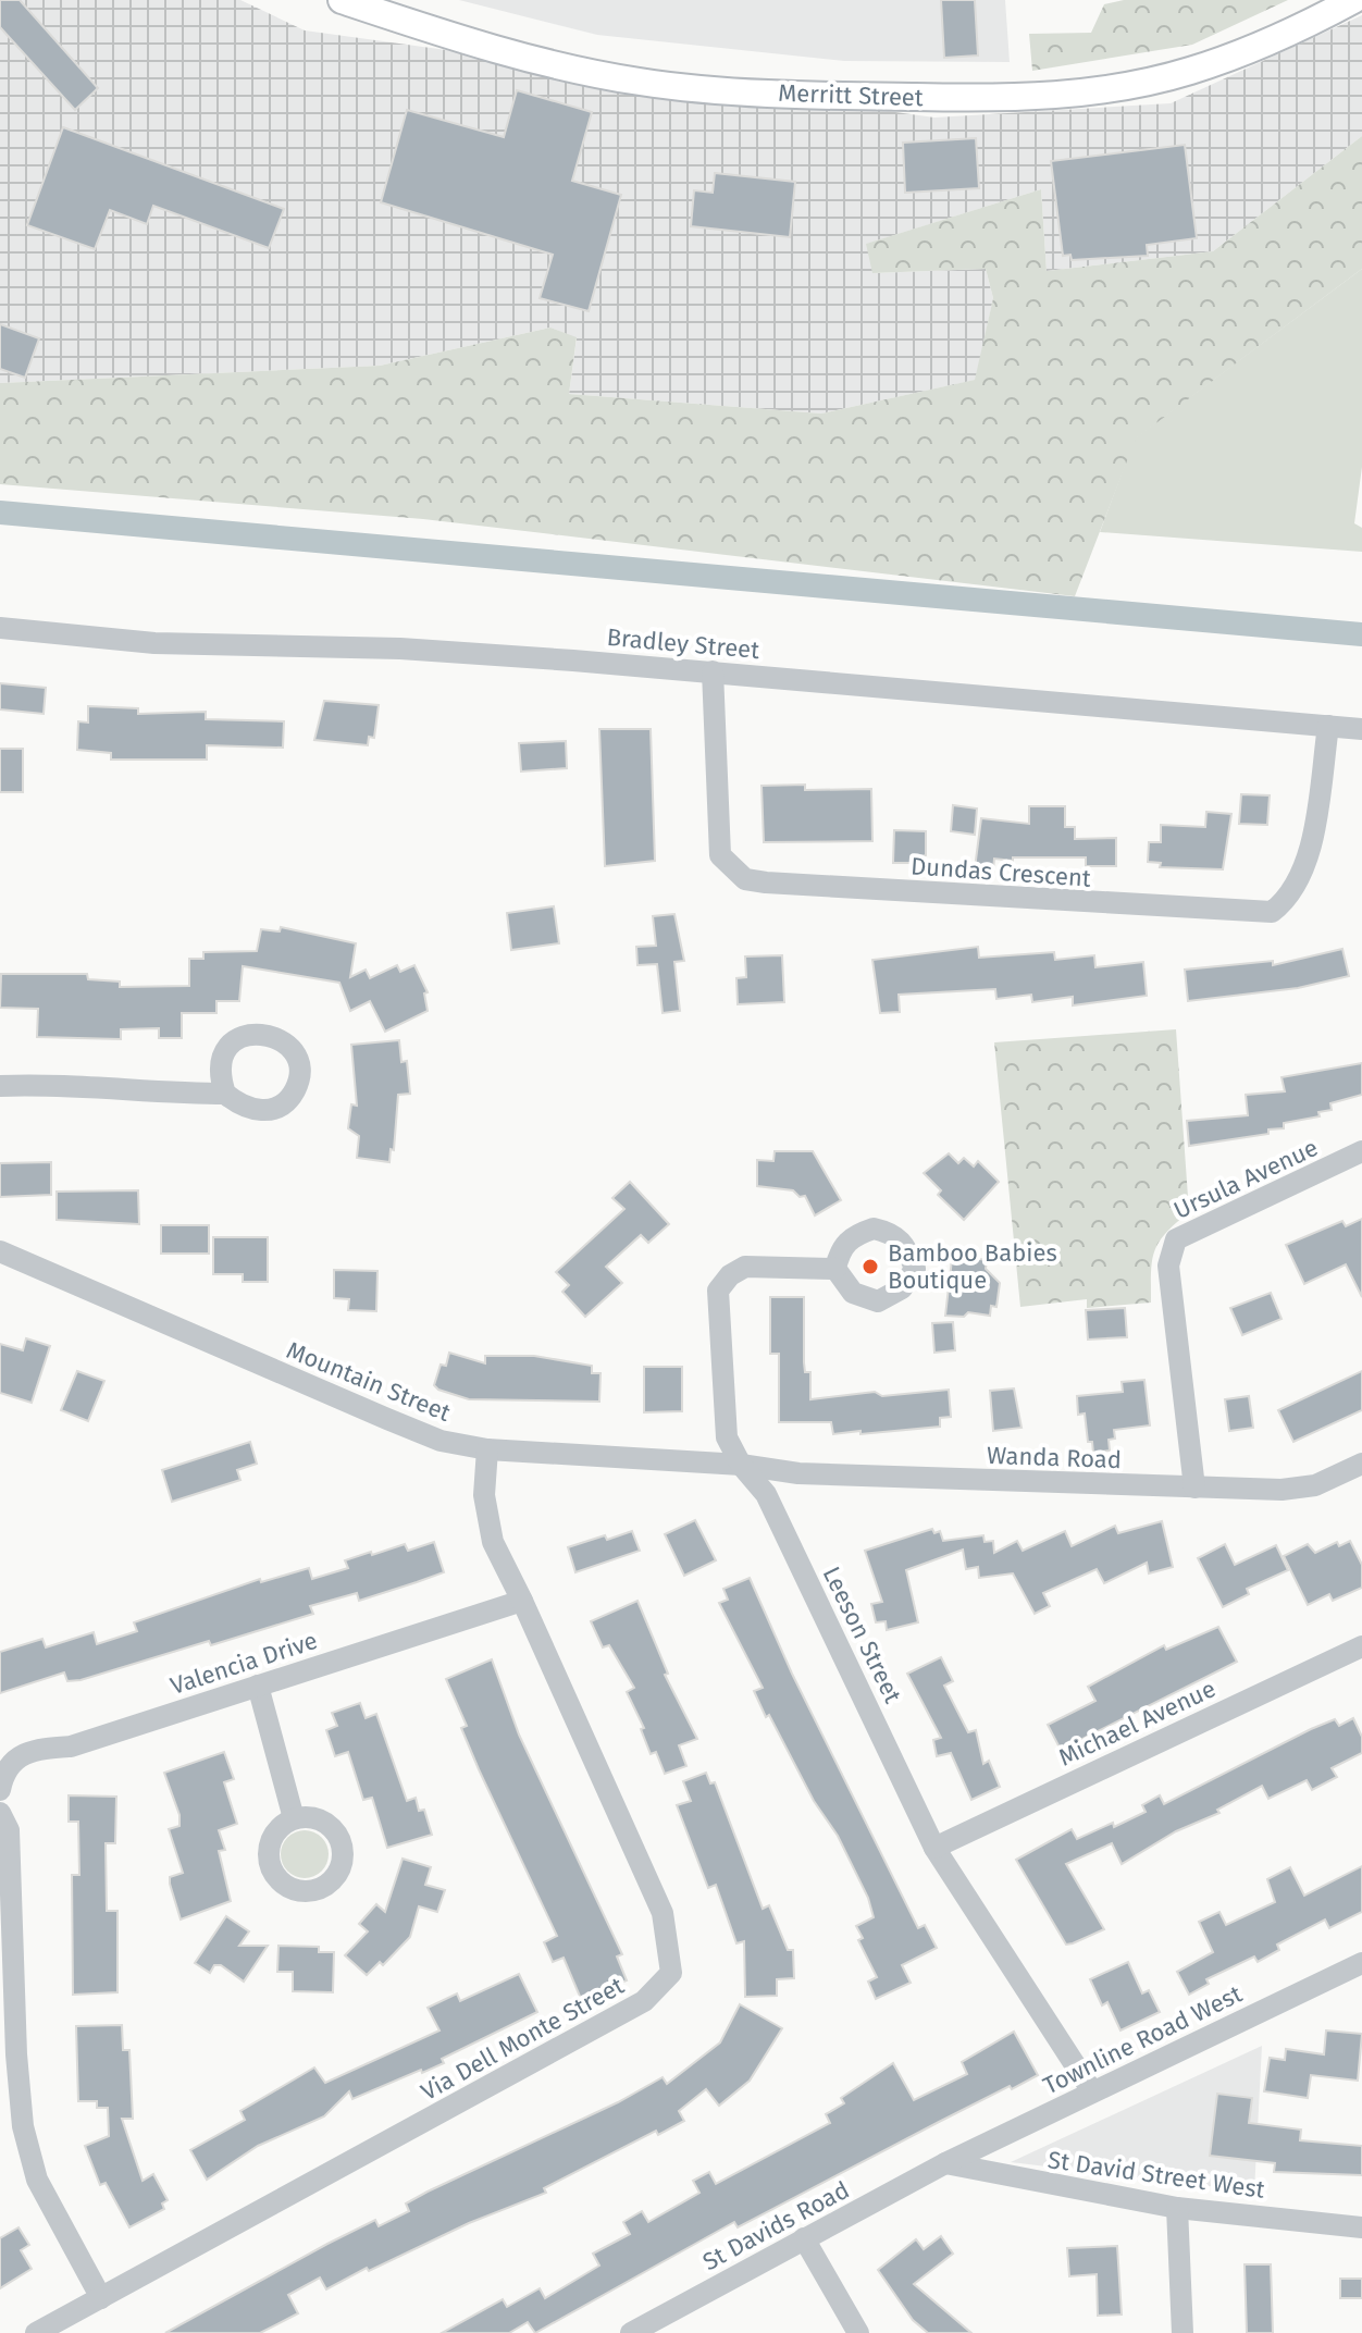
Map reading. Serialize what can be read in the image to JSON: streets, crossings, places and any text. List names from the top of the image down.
{
  "streets": {
    "main road": ["Merritt Street"],
    "street": [
      "Bradley Street",
      "Dundas Crescent",
      "Ursula Avenue",
      "Mountain Street",
      "Wanda Road",
      "Leeson Street",
      "Valencia Drive",
      "Michael Avenue",
      "Via Dell Monte Street",
      "Townline Road West",
      "St David Street West",
      "St Davids Road"
    ]
  },
  "crossings": [
    ["Bradley Street", "Dundas Crescent"],
    ["Ursula Avenue", "Wanda Road"],
    ["Mountain Street", "Wanda Road"],
    ["Mountain Street", "Leeson Street"],
    ["Mountain Street", "Via Dell Monte Street"],
    ["Wanda Road", "Leeson Street"],
    ["Leeson Street", "Michael Avenue"],
    ["Leeson Street", "Townline Road West"],
    ["Valencia Drive", "Via Dell Monte Street"],
    ["Townline Road West", "St David Street West"],
    ["Townline Road West", "St Davids Road"],
    ["St David Street West", "St Davids Road"]
  ],
  "places": ["Bamboo Babies Boutique"]
}
